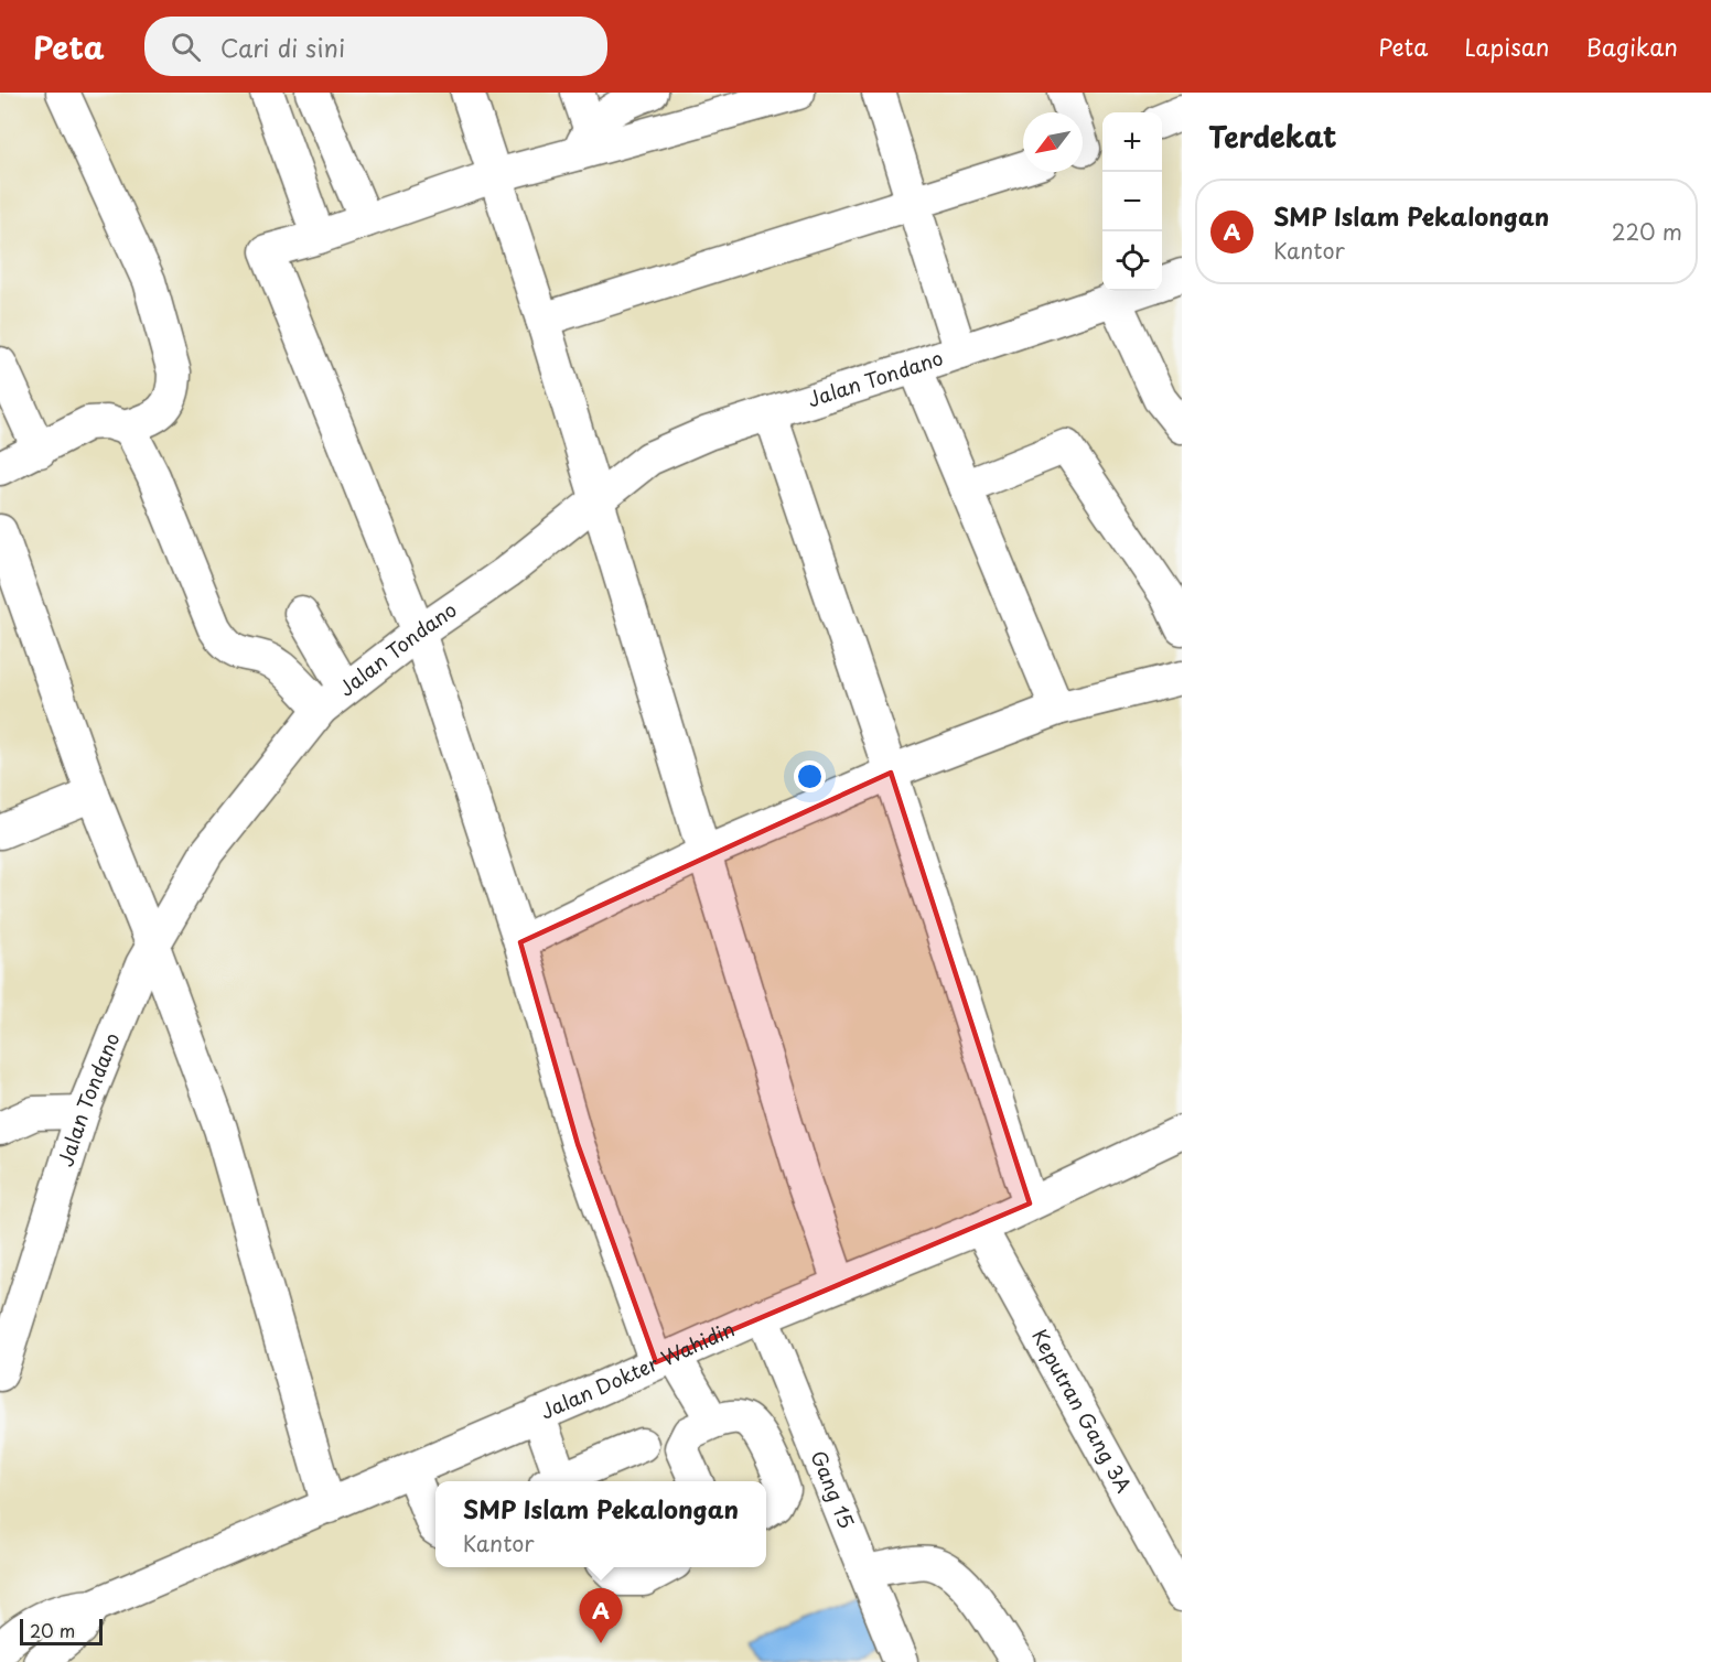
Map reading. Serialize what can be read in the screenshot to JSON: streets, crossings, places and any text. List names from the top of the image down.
{
  "streets": {
    "street": [
      "Jalan Tondano",
      "Jalan Dokter Wahidin",
      "Keputran Gang 3A",
      "Gang 15"
    ]
  },
  "crossings": [
    ["Jalan Dokter Wahidin", "Keputran Gang 3A"],
    ["Jalan Dokter Wahidin", "Gang 15"]
  ],
  "scale_bar": "20 m",
  "north": "bottom left",
  "page": {
    "header": "Peta",
    "search": "Cari di sini",
    "nav": ["Peta", "Lapisan", "Bagikan"],
    "heading": "Terdekat",
    "map_buttons": ["+", "−"],
    "list": [
      {
        "mark": "A",
        "name": "SMP Islam Pekalongan",
        "note": "Kantor",
        "value": "220 m"
      }
    ],
    "popup": ["SMP Islam Pekalongan", "Kantor"],
    "pins": "A",
    "scale": "20 m"
  }
}
